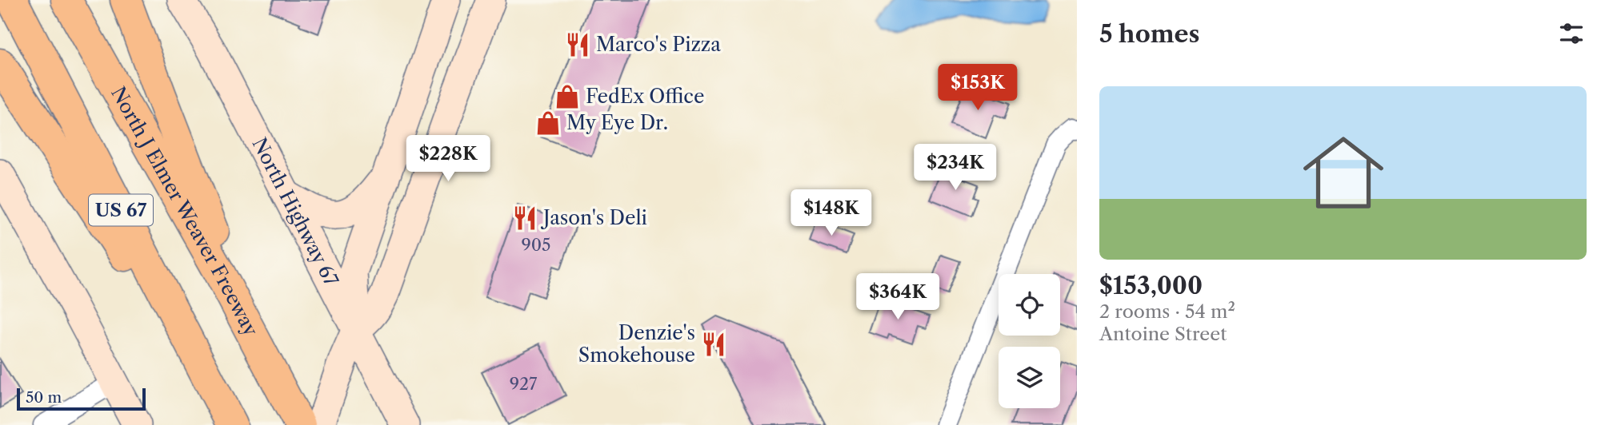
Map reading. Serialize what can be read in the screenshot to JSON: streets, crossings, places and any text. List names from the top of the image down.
{
  "streets": {
    "highway": ["US 67", "North J Elmer Weaver Freeway"],
    "main road": ["North Highway 67"]
  },
  "places": {
    "restaurant": ["Marco's Pizza", "Jason's Deli", "Denzie's Smokehouse"],
    "shop": ["FedEx Office", "My Eye Dr."]
  },
  "house_numbers": ["905", "927"],
  "scale_bar": "50 m",
  "page": {
    "heading": "5 homes",
    "price": [
      "$153K",
      "$228K",
      "$234K",
      "$148K",
      "$364K"
    ],
    "list": [
      {
        "name": "$153,000",
        "note": "2 rooms · 54 m² · Antoine Street"
      }
    ],
    "scale": "50 m"
  }
}
